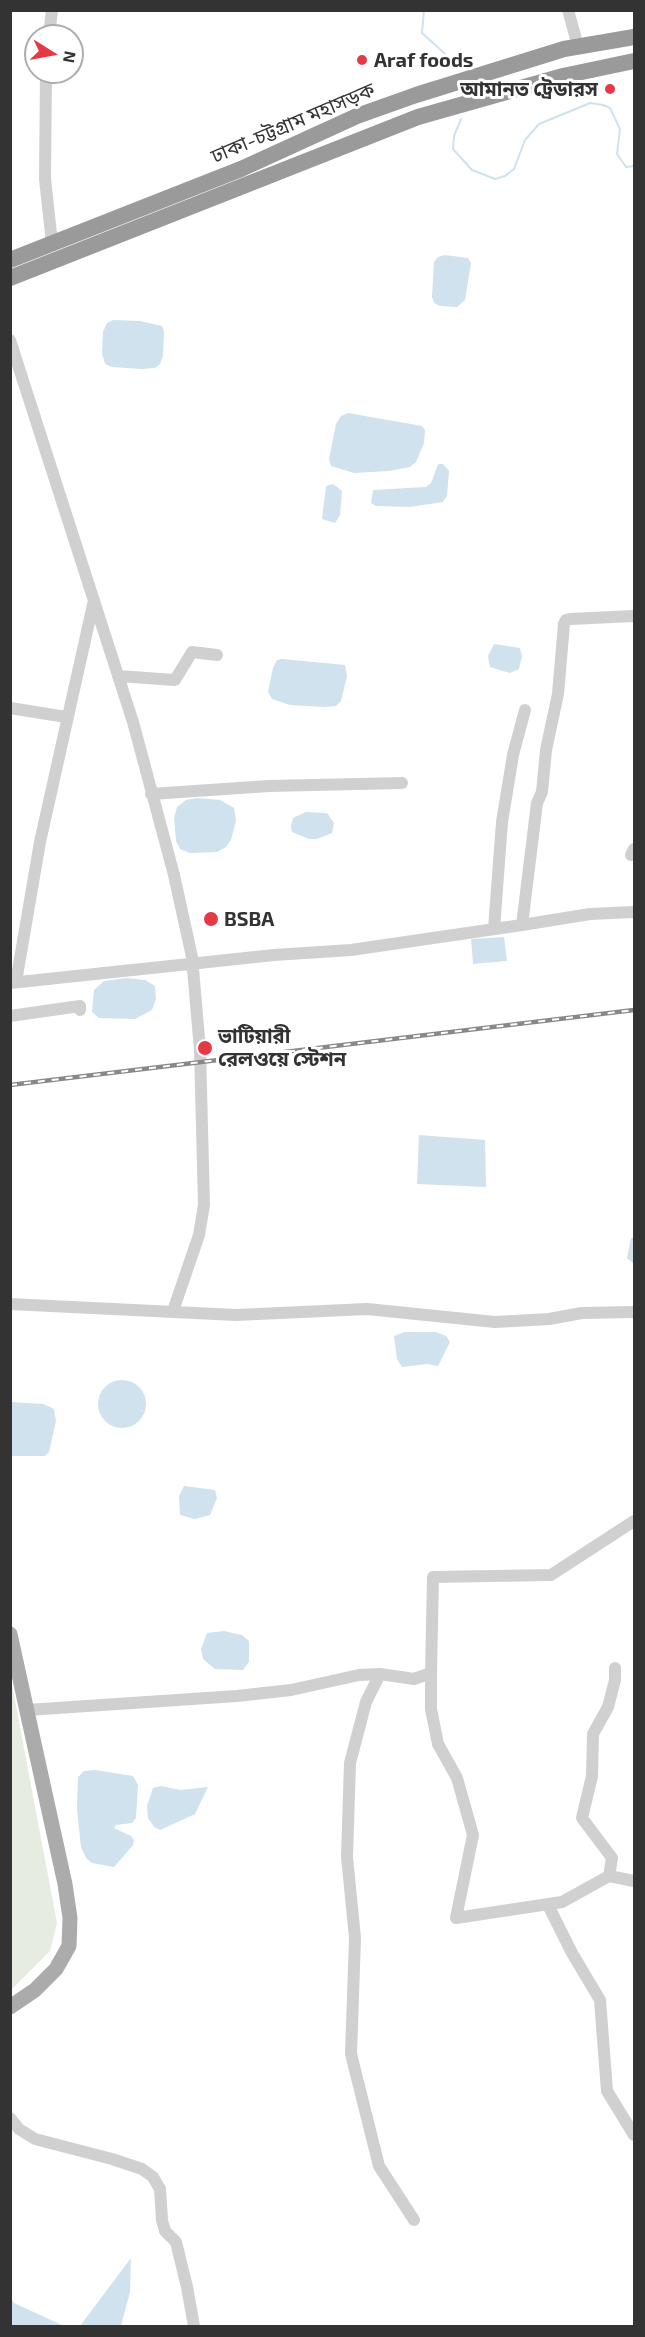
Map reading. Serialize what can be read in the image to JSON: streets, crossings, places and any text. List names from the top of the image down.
{
  "streets": {
    "highway": ["ঢাকা-চট্টগ্রাম মহাসড়ক"]
  },
  "places": [
    "Araf foods",
    "আমানত ট্রেডারস",
    "BSBA",
    "ভাটিয়ারী রেলওয়ে স্টেশন"
  ],
  "north": "right"
}
